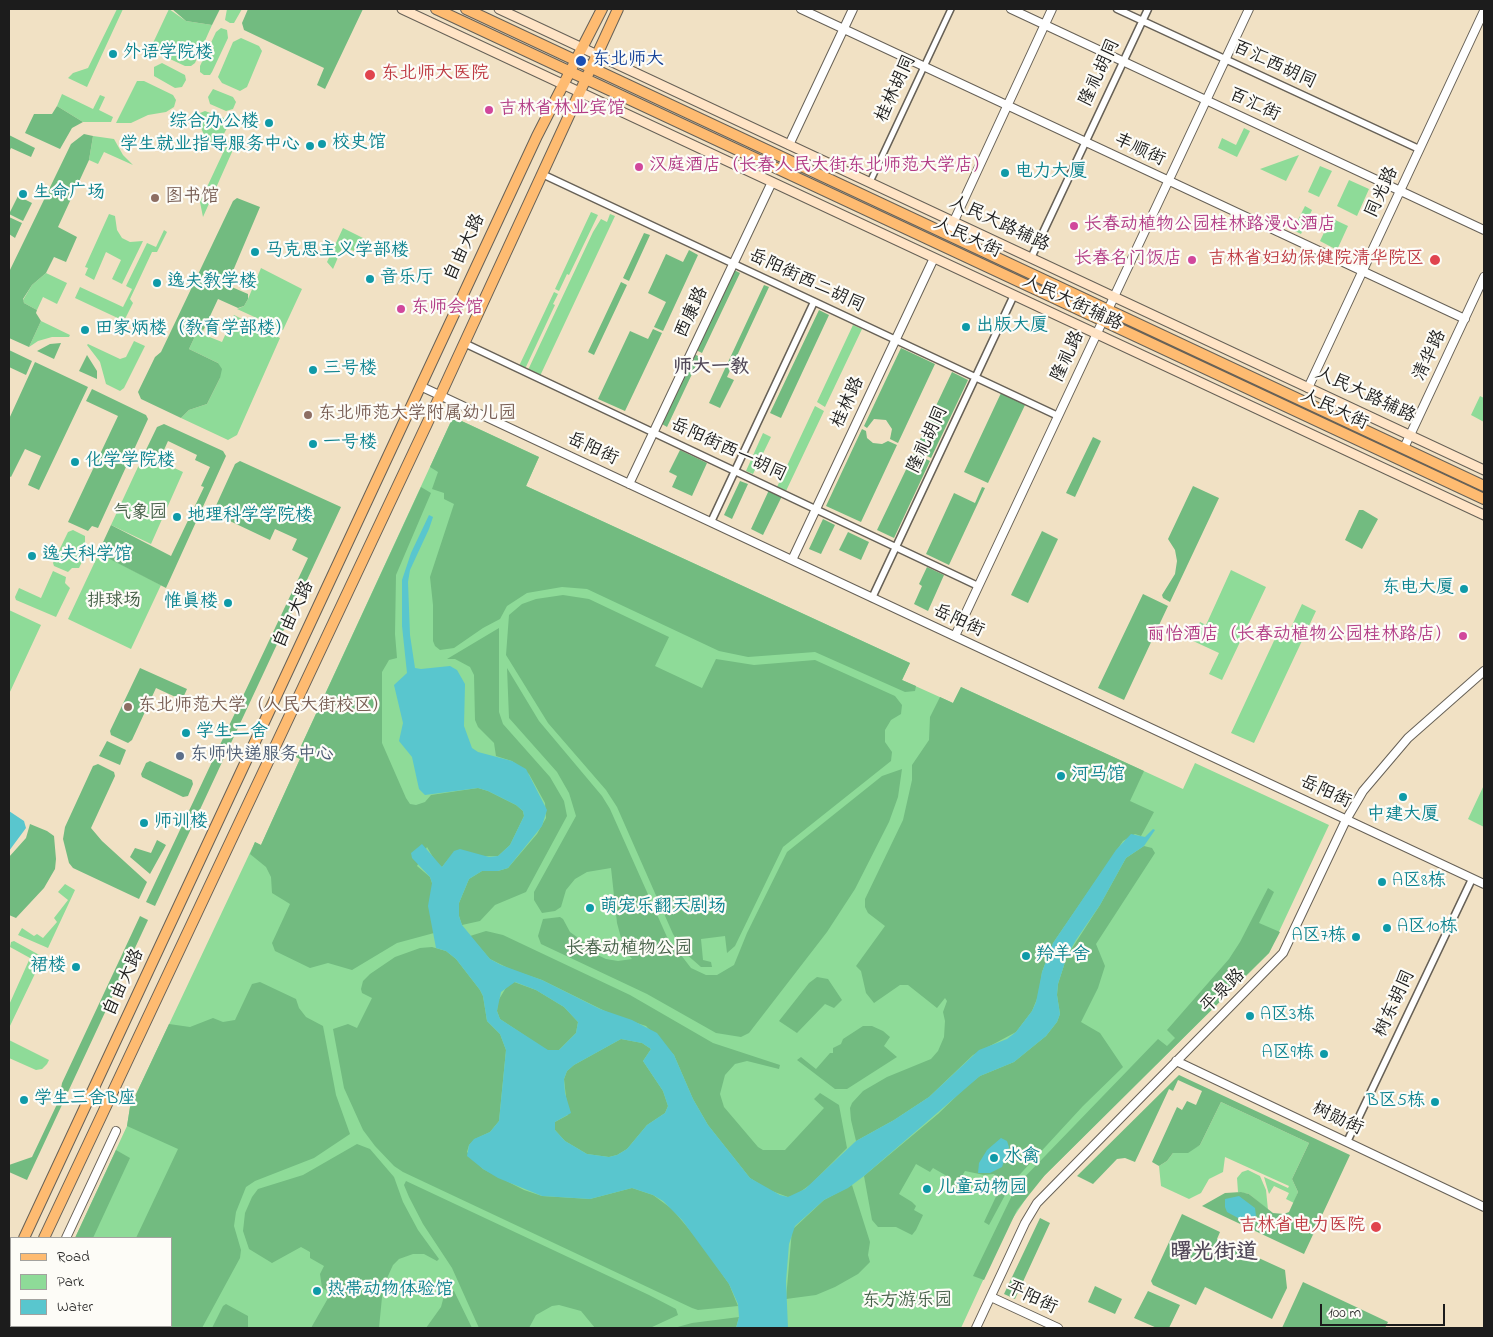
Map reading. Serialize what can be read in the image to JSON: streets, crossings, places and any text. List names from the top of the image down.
{
  "streets": {
    "main road": [
      "人民大路辅路",
      "人民大街",
      "自由大路",
      "人民大街辅路"
    ],
    "street": [
      "百汇西胡同",
      "隆礼胡同",
      "桂林胡同",
      "百汇街",
      "丰顺街",
      "同光路",
      "岳阳街西二胡同",
      "西康路",
      "清华路",
      "隆礼路",
      "桂林路",
      "岳阳街",
      "岳阳街西一胡同",
      "平泉路",
      "树东胡同",
      "树勋街",
      "平阳街"
    ]
  },
  "crossings": [
    ["百汇西胡同", "隆礼胡同"],
    ["百汇西胡同", "同光路"],
    ["百汇西胡同", "隆礼路"],
    ["隆礼胡同", "百汇街"],
    ["隆礼胡同", "丰顺街"],
    ["隆礼胡同", "人民大路辅路"],
    ["隆礼胡同", "岳阳街西二胡同"],
    ["隆礼胡同", "人民大街辅路"],
    ["隆礼胡同", "岳阳街"],
    ["隆礼胡同", "岳阳街西一胡同"],
    ["桂林胡同", "丰顺街"],
    ["桂林胡同", "人民大路辅路"],
    ["百汇街", "同光路"],
    ["百汇街", "隆礼路"],
    ["丰顺街", "同光路"],
    ["丰顺街", "清华路"],
    ["丰顺街", "隆礼路"],
    ["同光路", "人民大路辅路"],
    ["人民大路辅路", "自由大路"],
    ["人民大路辅路", "清华路"],
    ["人民大路辅路", "隆礼路"],
    ["人民大街", "自由大路"],
    ["人民大街", "清华路"],
    ["人民大街", "隆礼路"],
    ["自由大路", "岳阳街西二胡同"],
    ["自由大路", "人民大街辅路"],
    ["自由大路", "岳阳街"],
    ["自由大路", "岳阳街西一胡同"],
    ["岳阳街西二胡同", "西康路"],
    ["岳阳街西二胡同", "隆礼路"],
    ["岳阳街西二胡同", "桂林路"],
    ["人民大街辅路", "西康路"],
    ["人民大街辅路", "隆礼路"],
    ["人民大街辅路", "桂林路"],
    ["西康路", "岳阳街"],
    ["西康路", "岳阳街西一胡同"],
    ["隆礼路", "岳阳街"],
    ["隆礼路", "岳阳街西一胡同"],
    ["桂林路", "岳阳街"],
    ["桂林路", "岳阳街西一胡同"],
    ["岳阳街", "平泉路"],
    ["岳阳街", "树东胡同"],
    ["平泉路", "树勋街"],
    ["平泉路", "平阳街"],
    ["树东胡同", "树勋街"]
  ],
  "districts": ["师大一教", "曙光街道"],
  "parks": [
    "气象园",
    "排球场",
    "长春动植物公园",
    "东方游乐园"
  ],
  "places": [
    "外语学院楼",
    "东北师大",
    "东北师大医院",
    "吉林省林业宾馆",
    "综合办公楼",
    "校史馆",
    "学生就业指导服务中心",
    "汉庭酒店（长春人民大街东北师范大学店）",
    "电力大厦",
    "生命广场",
    "图书馆",
    "长春动植物公园桂林路漫心酒店",
    "马克思主义学部楼",
    "长春名门饭店",
    "吉林省妇幼保健院清华院区",
    "音乐厅",
    "逸夫教学楼",
    "东师会馆",
    "出版大厦",
    "田家炳楼（教育学部楼）",
    "三号楼",
    "东北师范大学附属幼儿园",
    "一号楼",
    "化学学院楼",
    "地理科学学院楼",
    "逸夫科学馆",
    "东电大厦",
    "惟真楼",
    "丽怡酒店（长春动植物公园桂林路店）",
    "东北师范大学（人民大街校区）",
    "学生二舍",
    "东师快递服务中心",
    "河马馆",
    "中建大厦",
    "师训楼",
    "A区8栋",
    "萌宠乐翻天剧场",
    "A区10栋",
    "A区7栋",
    "羚羊舍",
    "裙楼",
    "A区3栋",
    "A区9栋",
    "学生三舍B座",
    "B区5栋",
    "水禽",
    "儿童动物园",
    "吉林省电力医院",
    "热带动物体验馆"
  ],
  "legend": ["Road", "Park", "Water"],
  "scale_bar": "100 m"
}
